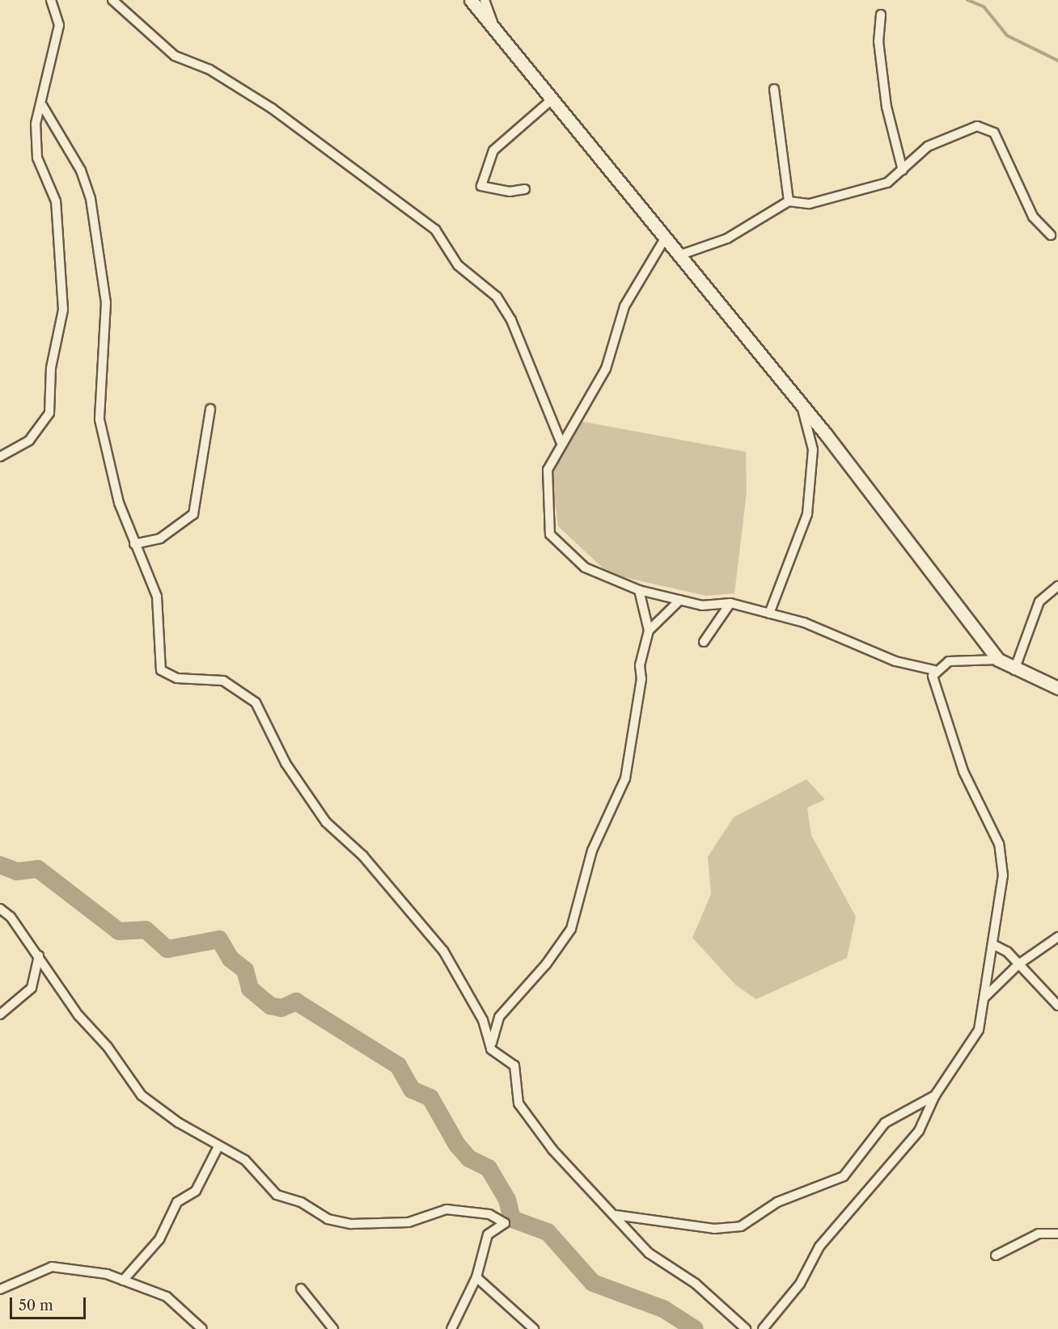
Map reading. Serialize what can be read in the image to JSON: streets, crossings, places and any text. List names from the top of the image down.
{
  "scale_bar": "50 m"
}
